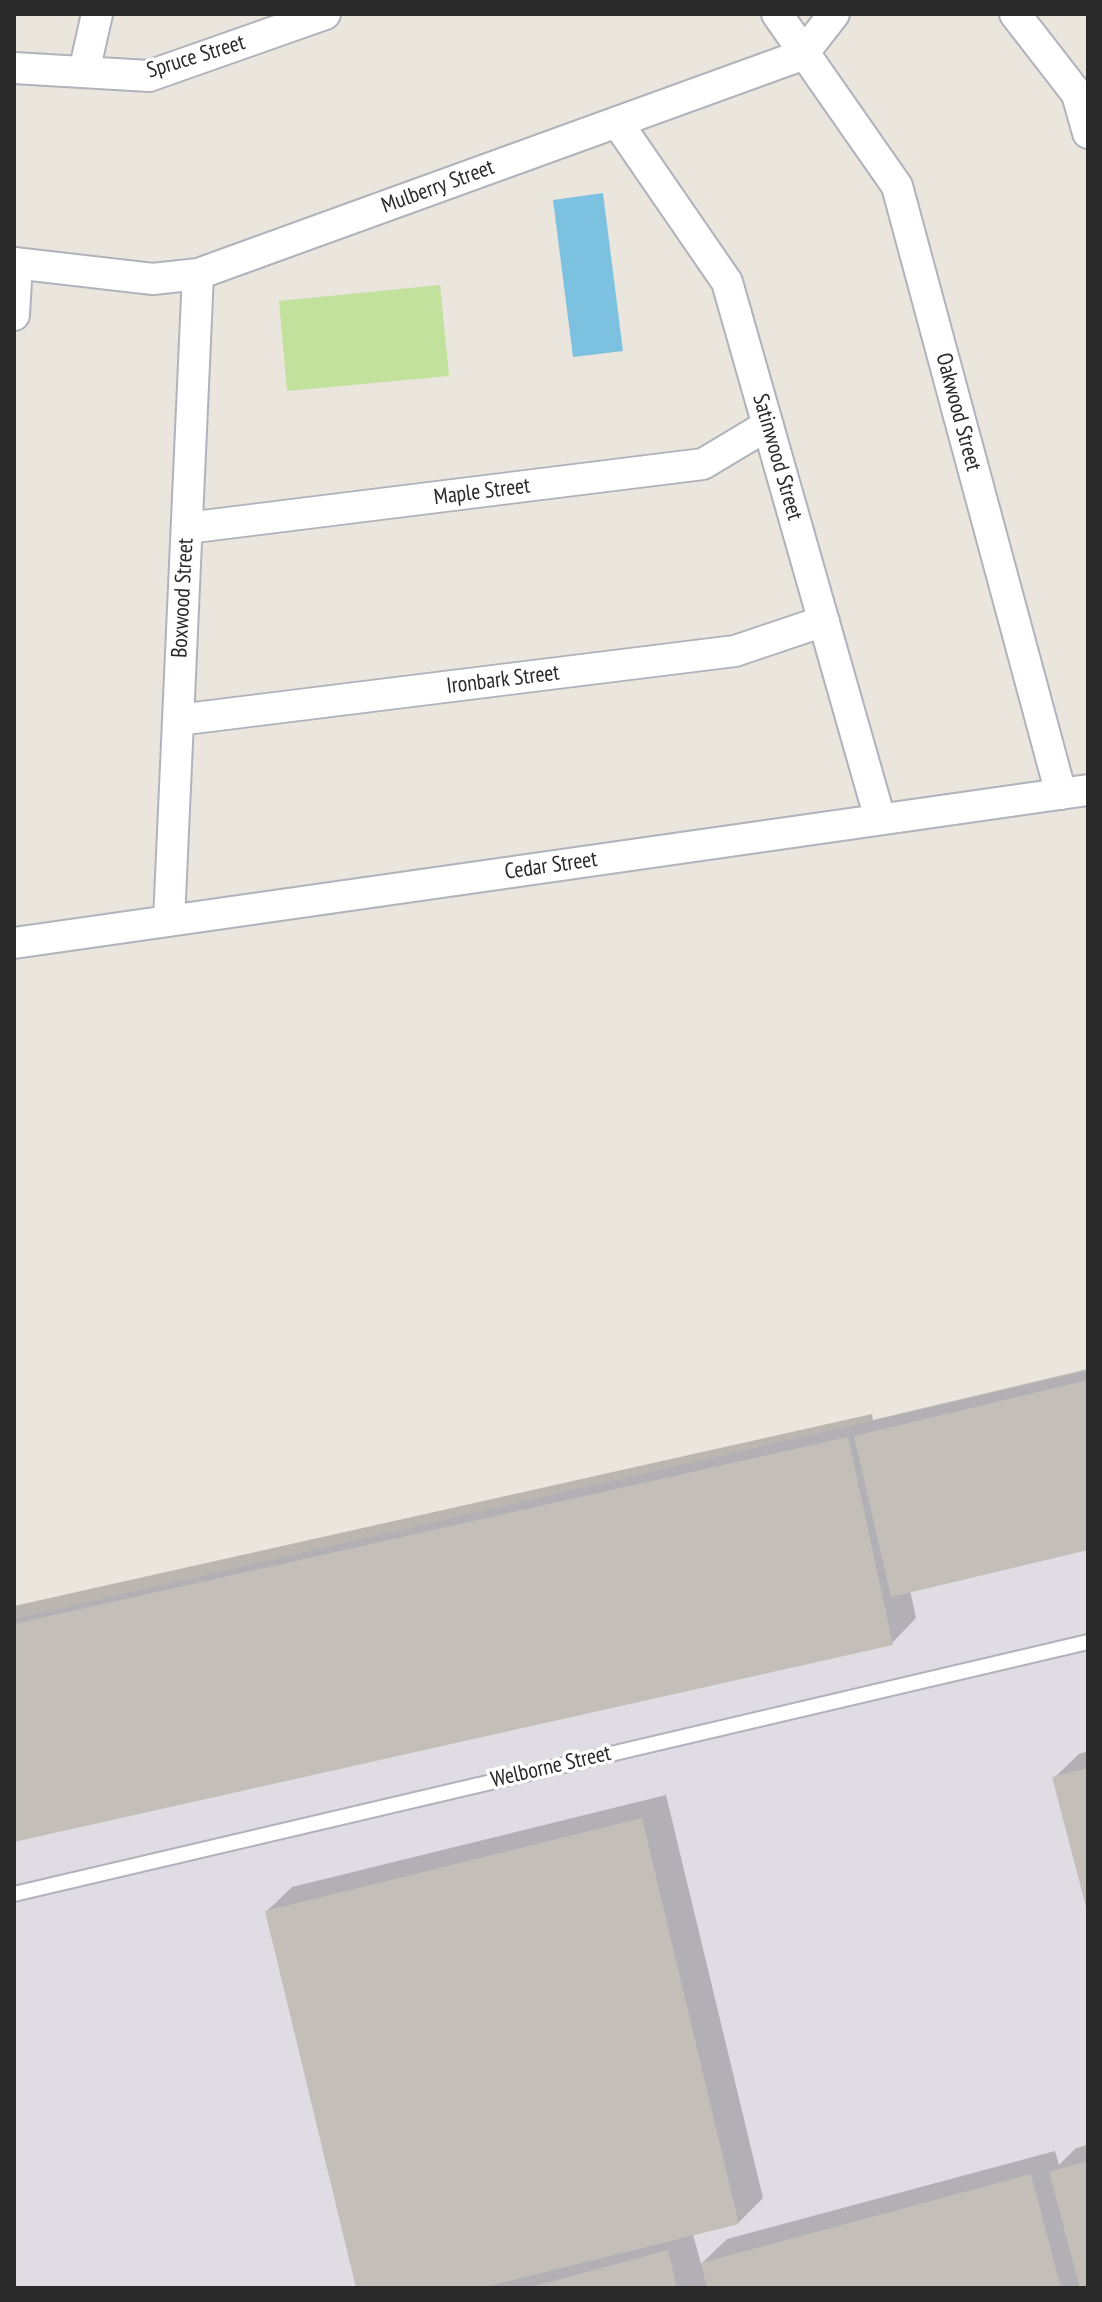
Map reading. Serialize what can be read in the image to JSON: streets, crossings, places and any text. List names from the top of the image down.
{
  "streets": {
    "street": [
      "Spruce Street",
      "Mulberry Street",
      "Oakwood Street",
      "Satinwood Street",
      "Maple Street",
      "Boxwood Street",
      "Ironbark Street",
      "Cedar Street"
    ],
    "lane": ["Welborne Street"]
  },
  "crossings": [
    ["Mulberry Street", "Oakwood Street"],
    ["Mulberry Street", "Satinwood Street"],
    ["Mulberry Street", "Boxwood Street"],
    ["Oakwood Street", "Cedar Street"],
    ["Satinwood Street", "Maple Street"],
    ["Satinwood Street", "Ironbark Street"],
    ["Satinwood Street", "Cedar Street"],
    ["Maple Street", "Boxwood Street"],
    ["Boxwood Street", "Ironbark Street"],
    ["Boxwood Street", "Cedar Street"]
  ]
}
